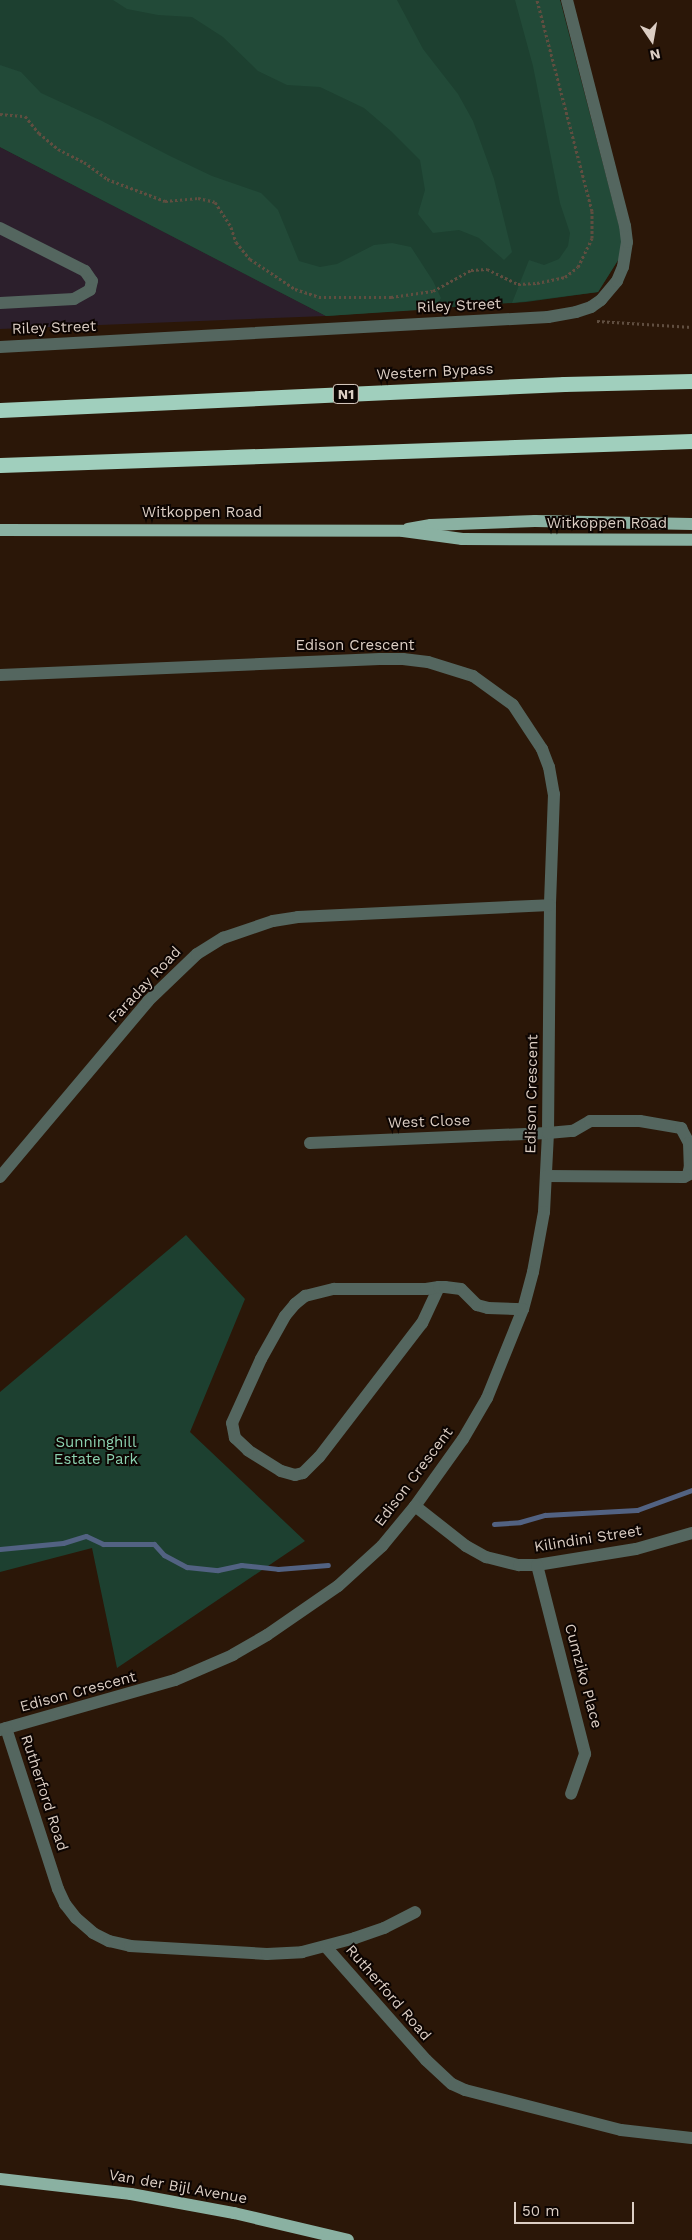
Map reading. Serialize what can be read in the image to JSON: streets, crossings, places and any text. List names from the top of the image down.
{
  "streets": {
    "highway": ["Western Bypass", "N1"],
    "main road": ["Witkoppen Road", "Van der Bijl Avenue"],
    "street": [
      "Riley Street",
      "Edison Crescent",
      "Faraday Road",
      "West Close",
      "Kilindini Street",
      "Cumziko Place",
      "Rutherford Road"
    ]
  },
  "crossings": [
    ["Edison Crescent", "Faraday Road"],
    ["Edison Crescent", "West Close"],
    ["Edison Crescent", "Kilindini Street"],
    ["Edison Crescent", "Rutherford Road"],
    ["Kilindini Street", "Cumziko Place"]
  ],
  "parks": ["Sunninghill Estate Park"],
  "scale_bar": "50 m",
  "north": "bottom"
}
